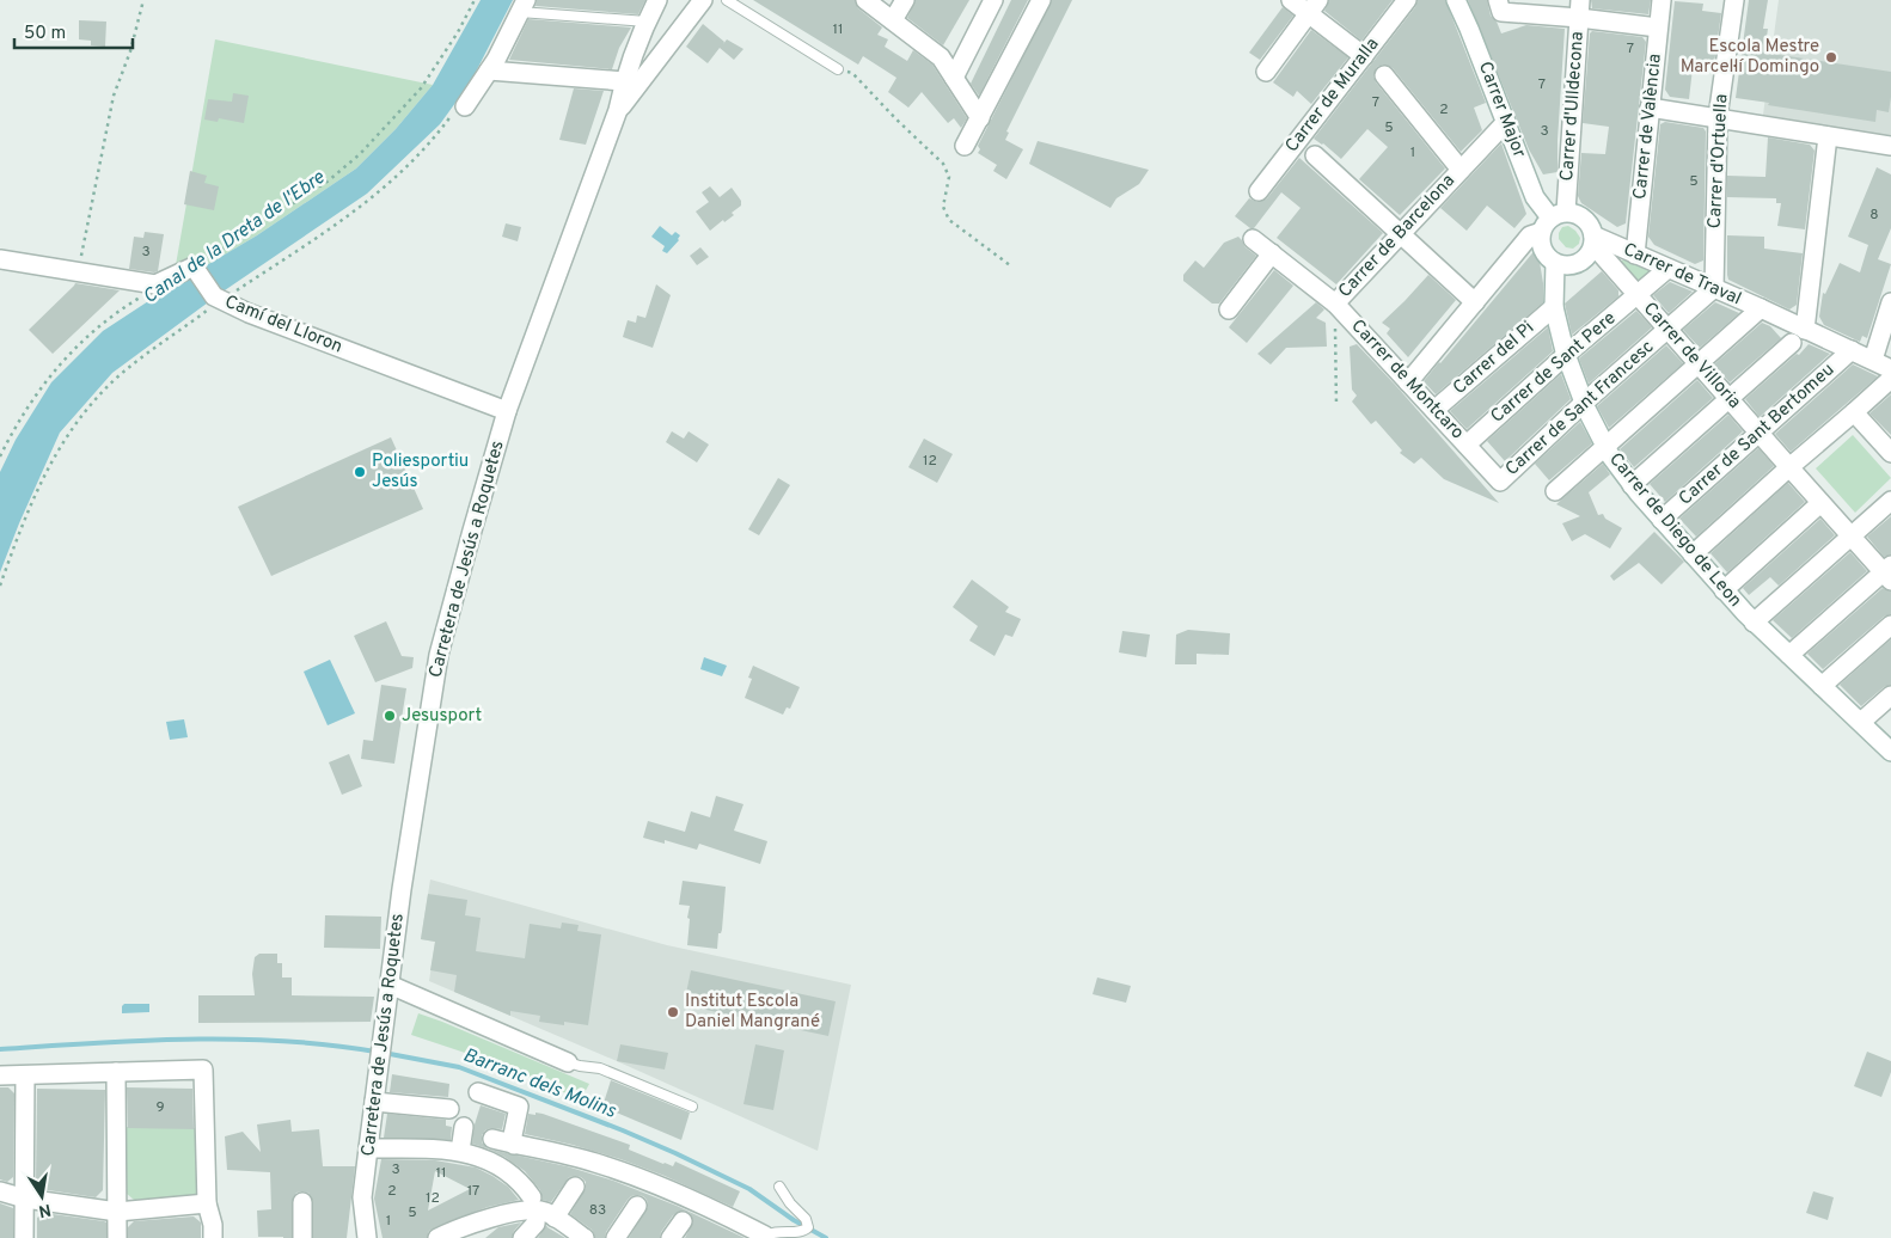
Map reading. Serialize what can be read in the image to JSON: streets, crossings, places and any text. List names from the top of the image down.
{
  "streets": {
    "street": [
      "Carrer de Muralla",
      "Carrer d'Ulldecona",
      "Carrer Major",
      "Carrer de València",
      "Carrer d'Ortuella",
      "Carrer de Barcelona",
      "Carrer de Traval",
      "Camí del Lloron",
      "Carrer de Villoria",
      "Carrer del Pi",
      "Carrer de Sant Pere",
      "Carrer de Montcaro",
      "Carrer de Sant Francesc",
      "Carrer de Sant Bertomeu",
      "Carrer de Diego de Leon",
      "Carretera de Jesús a Roquetes"
    ]
  },
  "crossings": [
    ["Carrer d'Ulldecona", "Carrer Major"],
    ["Carrer d'Ulldecona", "Carrer de Traval"],
    ["Carrer d'Ulldecona", "Carrer de Villoria"],
    ["Carrer d'Ulldecona", "Carrer de Diego de Leon"],
    ["Carrer Major", "Carrer de Barcelona"],
    ["Carrer Major", "Carrer de Traval"],
    ["Carrer Major", "Carrer de Villoria"],
    ["Carrer Major", "Carrer de Diego de Leon"],
    ["Carrer de València", "Carrer de Traval"],
    ["Carrer d'Ortuella", "Carrer de Traval"],
    ["Carrer d'Ortuella", "Carrer de Sant Francesc"],
    ["Carrer de Barcelona", "Carrer de Montcaro"],
    ["Carrer de Traval", "Carrer de Villoria"],
    ["Carrer de Traval", "Carrer de Sant Pere"],
    ["Carrer de Traval", "Carrer de Sant Francesc"],
    ["Carrer de Traval", "Carrer de Sant Bertomeu"],
    ["Carrer de Traval", "Carrer de Diego de Leon"],
    ["Camí del Lloron", "Carretera de Jesús a Roquetes"],
    ["Carrer de Villoria", "Carrer de Sant Pere"],
    ["Carrer de Villoria", "Carrer de Sant Francesc"],
    ["Carrer de Villoria", "Carrer de Sant Bertomeu"],
    ["Carrer de Villoria", "Carrer de Diego de Leon"],
    ["Carrer del Pi", "Carrer de Montcaro"],
    ["Carrer del Pi", "Carrer de Diego de Leon"],
    ["Carrer de Sant Pere", "Carrer de Montcaro"],
    ["Carrer de Sant Pere", "Carrer de Diego de Leon"],
    ["Carrer de Montcaro", "Carrer de Sant Francesc"],
    ["Carrer de Sant Francesc", "Carrer de Diego de Leon"],
    ["Carrer de Sant Bertomeu", "Carrer de Diego de Leon"]
  ],
  "water": ["Canal de la Dreta de l'Ebre", "Barranc dels Molins"],
  "places": [
    "Escola Mestre Marcel·lí Domingo",
    "Poliesportiu Jesús",
    "Jesusport",
    "Institut Escola Daniel Mangrané"
  ],
  "house_numbers": [
    "11",
    "7",
    "7",
    "7",
    "2",
    "5",
    "3",
    "1",
    "5",
    "8",
    "3",
    "12",
    "9",
    "3",
    "11",
    "2",
    "17",
    "12",
    "83",
    "5",
    "1"
  ],
  "scale_bar": "50 m",
  "north": "bottom"
}
